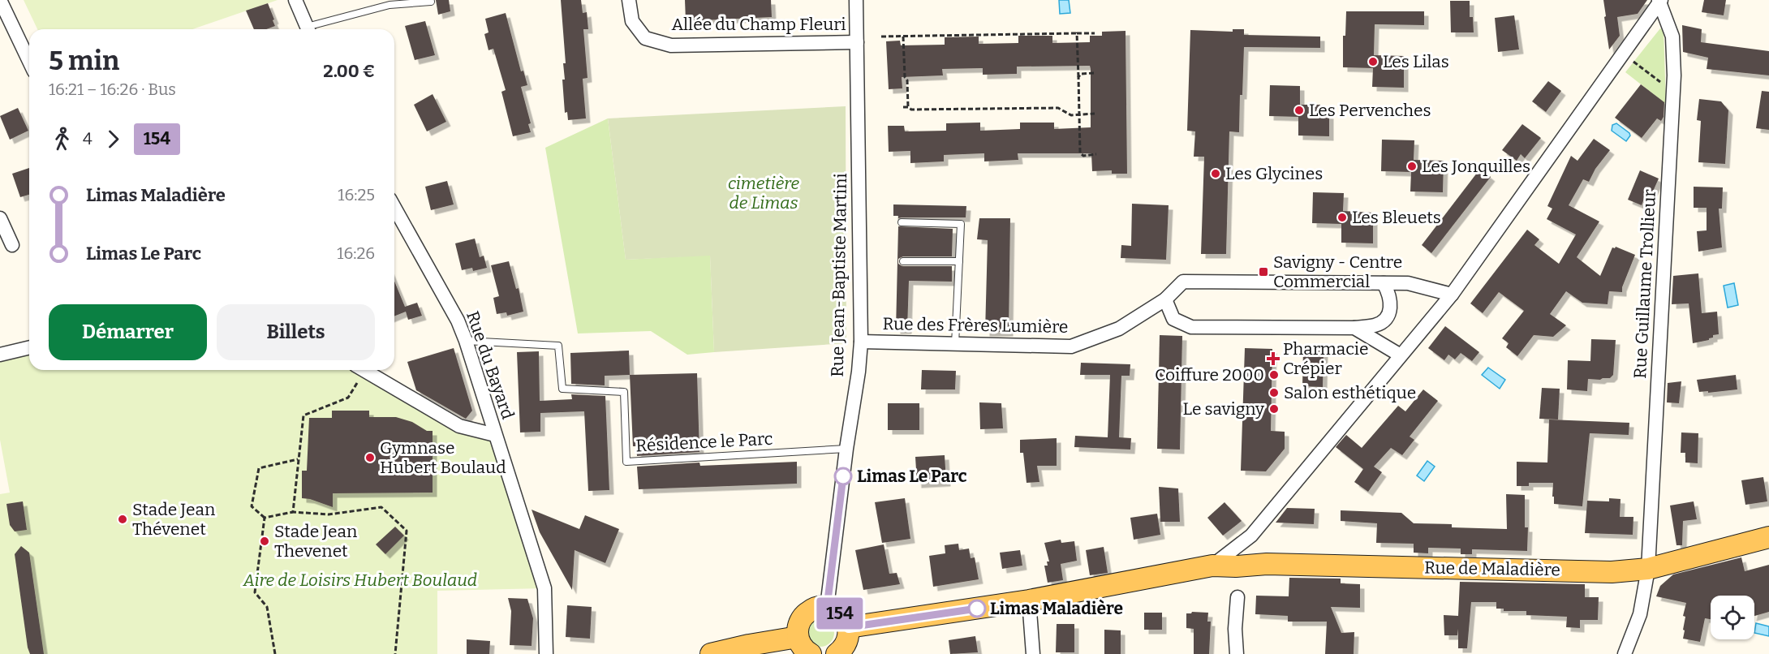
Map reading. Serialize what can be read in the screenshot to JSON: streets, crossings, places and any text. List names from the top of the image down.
{
  "streets": {
    "main road": ["Rue de Maladière"],
    "street": [
      "Allée du Champ Fleuri",
      "Rue Jean-Baptiste Martini",
      "Rue Guillaume Trollieur",
      "Rue des Frères Lumière",
      "Rue du Bayard"
    ],
    "lane": ["Résidence le Parc"]
  },
  "crossings": [
    ["Allée du Champ Fleuri", "Rue Jean-Baptiste Martini"],
    ["Rue Jean-Baptiste Martini", "Rue des Frères Lumière"],
    ["Rue Jean-Baptiste Martini", "Résidence le Parc"],
    ["Rue Guillaume Trollieur", "Rue de Maladière"],
    ["Rue du Bayard", "Résidence le Parc"]
  ],
  "parks": ["cimetière de Limas", "Aire de Loisirs Hubert Boulaud"],
  "places": {
    "other": [
      "Les Lilas",
      "Les Pervenches",
      "Les Jonquilles",
      "Les Glycines",
      "Les Bleuets",
      "Coiffure 2000",
      "Salon esthétique",
      "Le savigny",
      "Gymnase Hubert Boulaud",
      "Limas Le Parc",
      "Stade Jean Thévenet",
      "Stade Jean Thevenet",
      "Limas Maladière"
    ],
    "transit": ["Savigny - Centre Commercial"],
    "health": ["Pharmacie Crépier"]
  },
  "lines": ["bus line 154"],
  "page": {
    "on_map": "154",
    "heading": ["5 min", "16:21 – 16:26 · Bus", "2.00 €"],
    "legs": ["4", "154"],
    "list": [
      {
        "name": "Limas Maladière",
        "value": "16:25"
      },
      {
        "name": "Limas Le Parc",
        "value": "16:26"
      }
    ],
    "buttons": ["Démarrer", "Billets"]
  }
}
